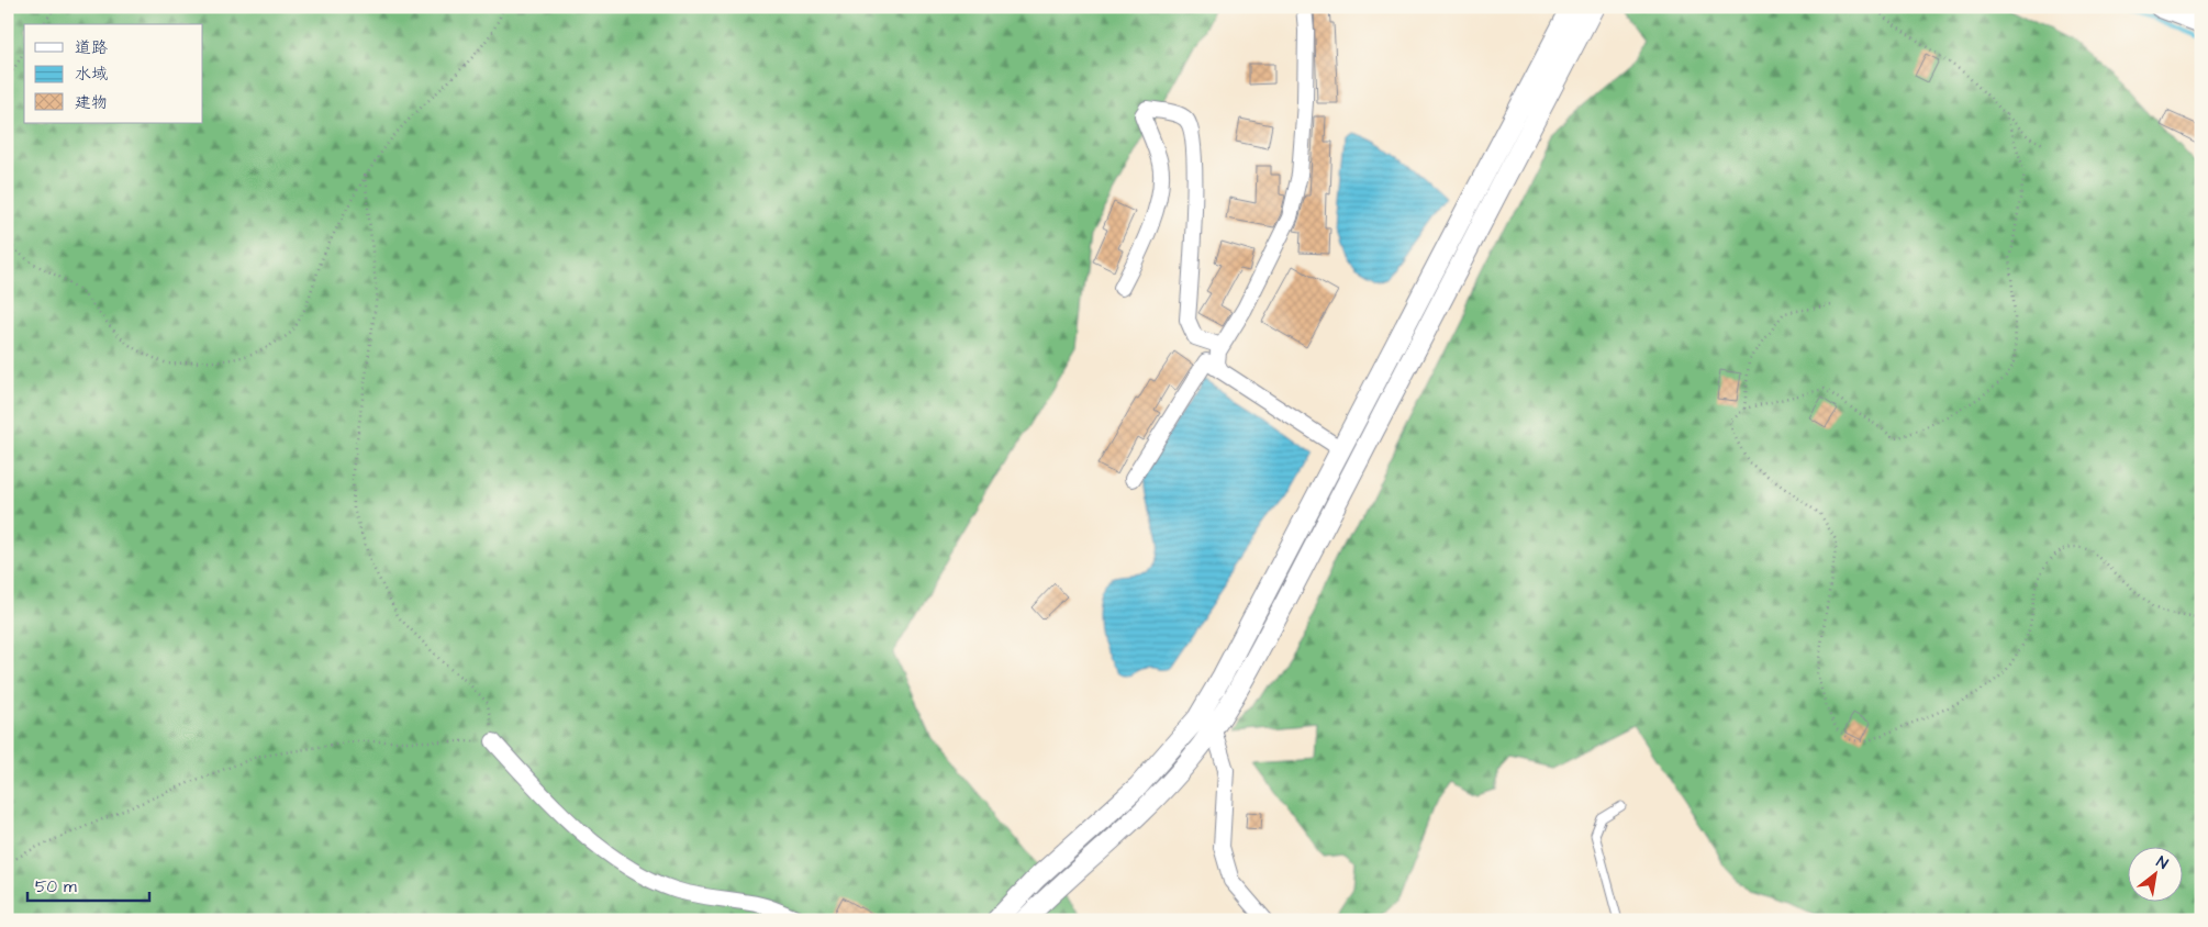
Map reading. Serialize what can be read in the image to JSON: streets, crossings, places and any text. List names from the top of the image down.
{
  "legend": ["道路", "水域", "建物"],
  "scale_bar": "50 m",
  "north": "top right"
}
